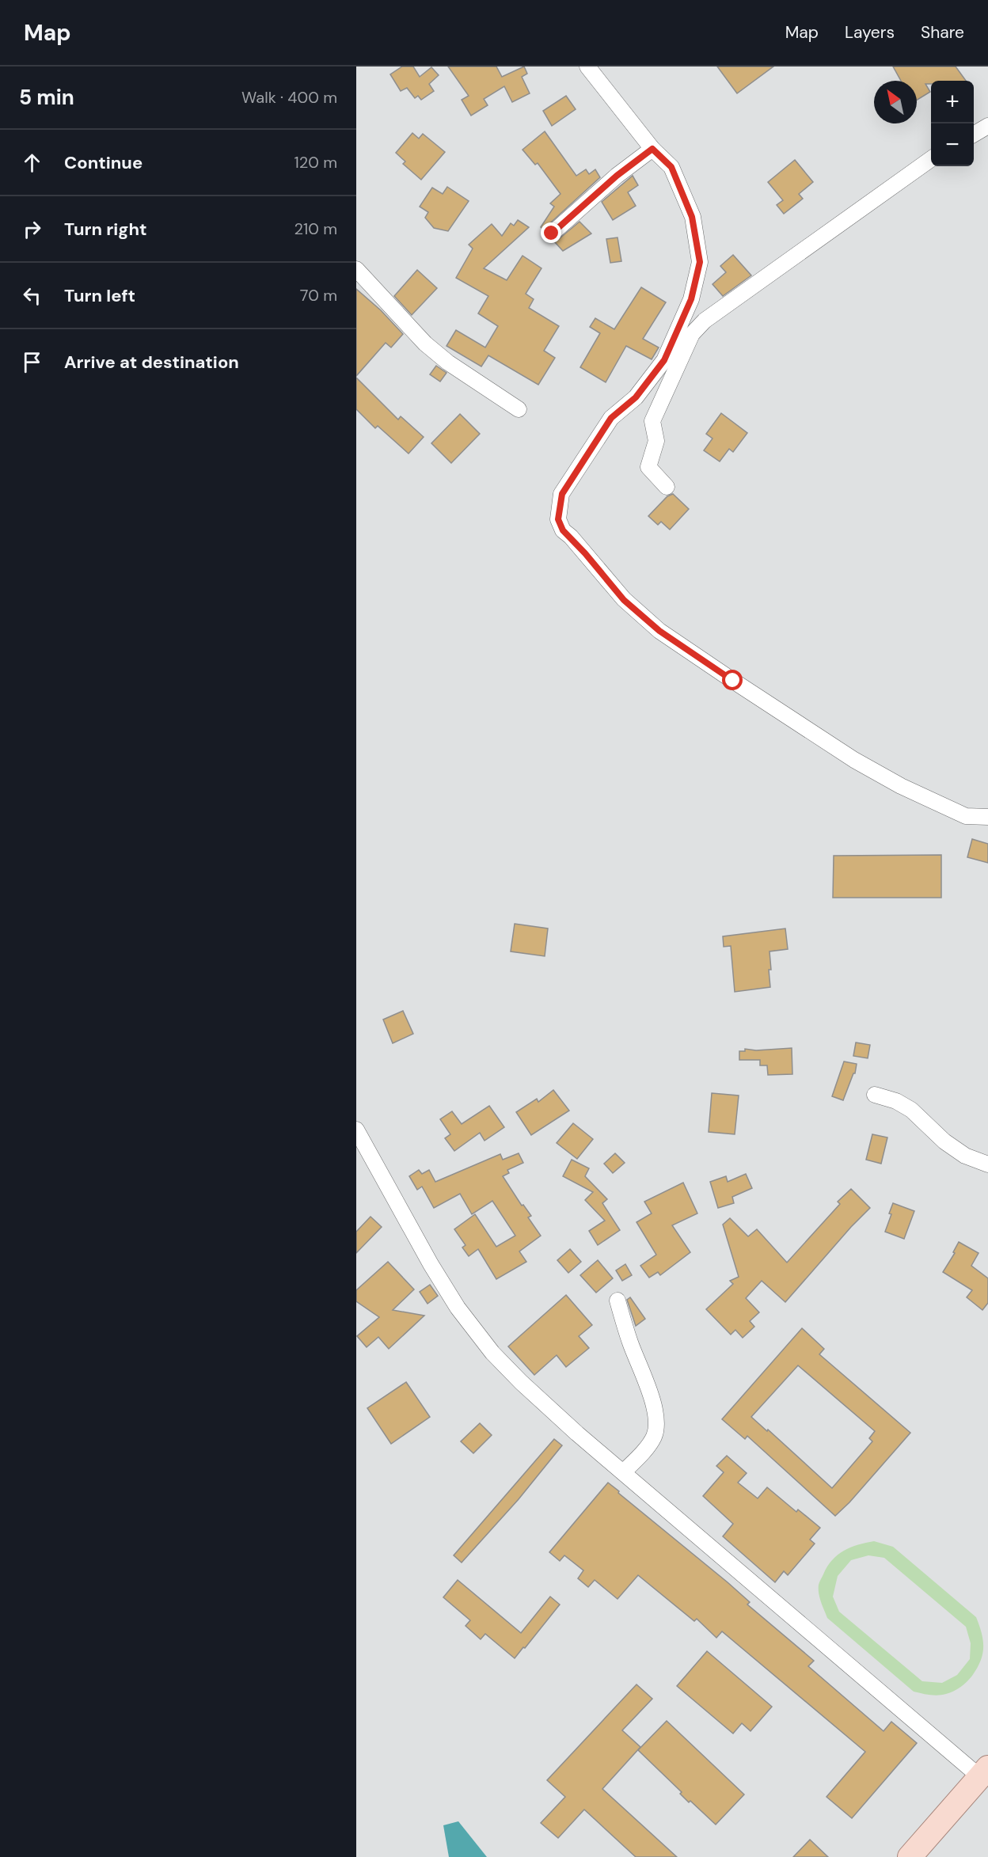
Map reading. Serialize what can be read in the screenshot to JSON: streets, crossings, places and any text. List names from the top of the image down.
{
  "north": "top left",
  "page": {
    "header": "Map",
    "nav": ["Map", "Layers", "Share"],
    "heading": ["5 min", "Walk · 400 m"],
    "map_buttons": ["+", "−"],
    "list": [
      ["Continue", "120 m"],
      ["Turn right", "210 m"],
      ["Turn left", "70 m"],
      "Arrive at destination"
    ]
  }
}
